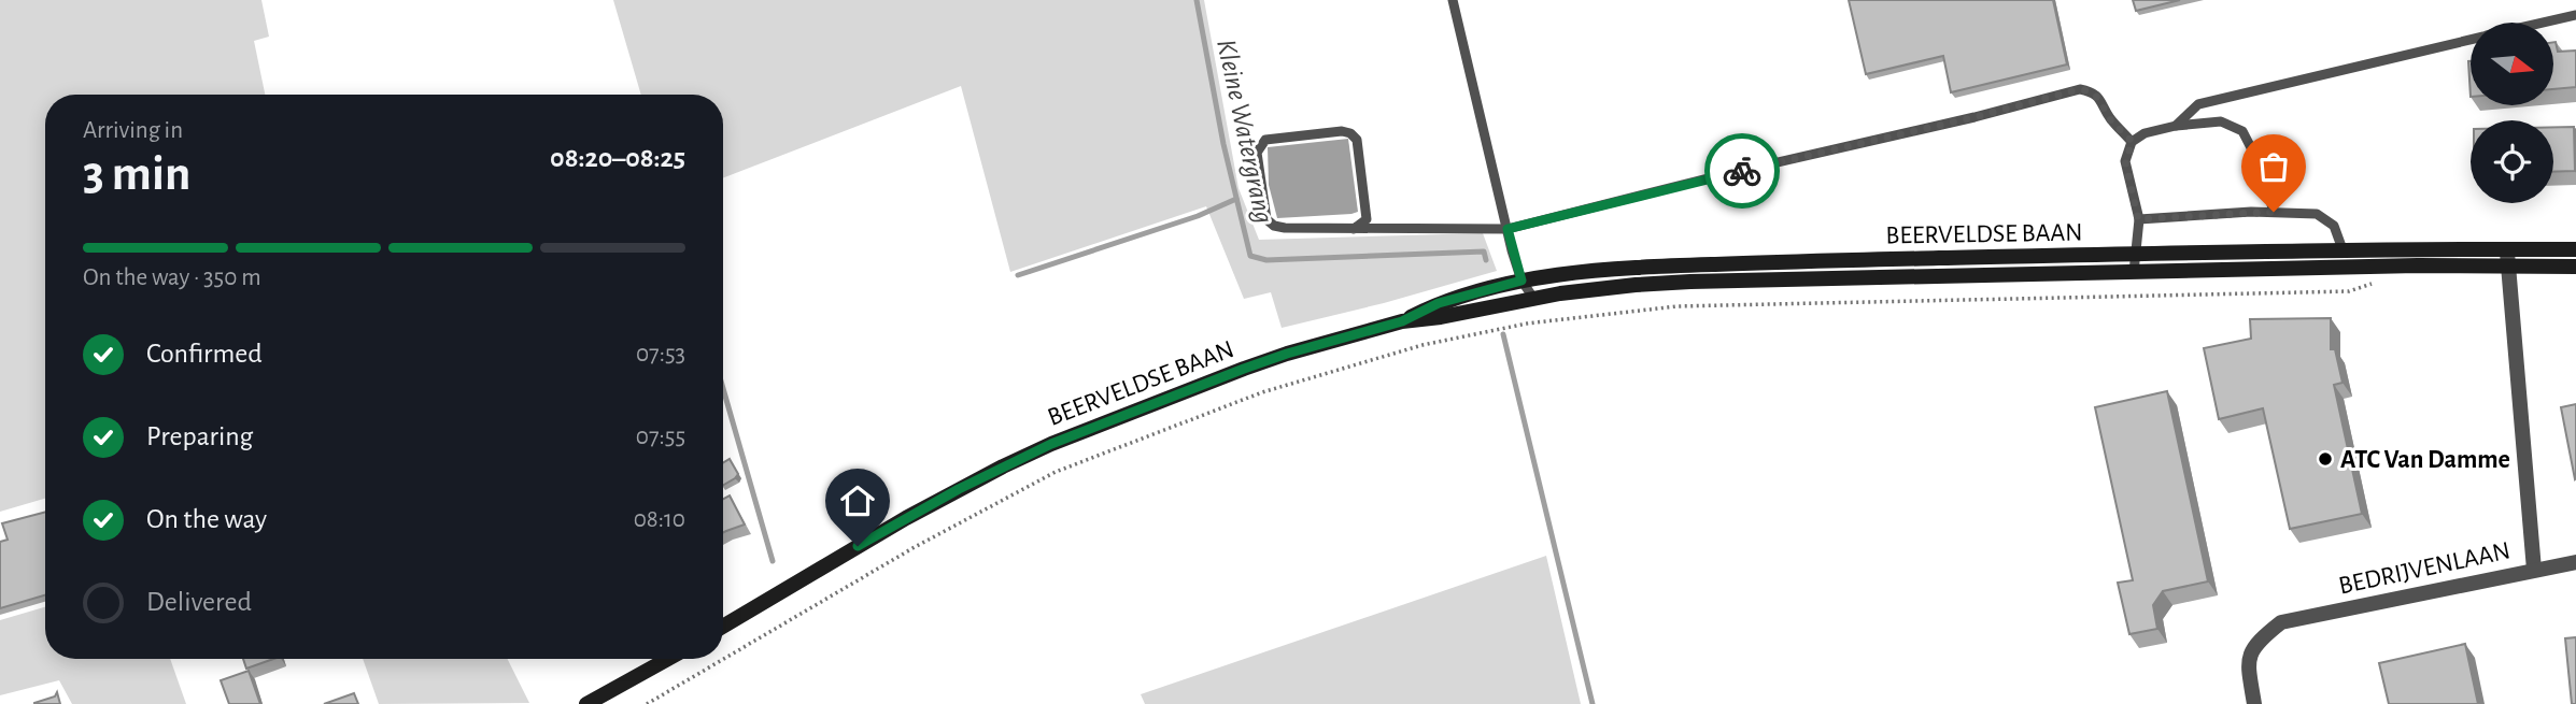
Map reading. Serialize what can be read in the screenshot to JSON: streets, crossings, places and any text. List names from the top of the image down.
{
  "streets": {
    "main road": ["BEERVELDSE BAAN"],
    "street": ["BEDRIJVENLAAN"]
  },
  "crossings": [
    ["BEERVELDSE BAAN", "BEDRIJVENLAAN"]
  ],
  "water": ["Kleine Watergrang"],
  "places": ["ATC Van Damme"],
  "north": "right",
  "page": {
    "heading": ["3 min", "Arriving in", "08:20–08:25"],
    "bar": "On the way · 350 m",
    "list": [
      ["Confirmed", "07:53"],
      ["Preparing", "07:55"],
      ["On the way", "08:10"],
      "Delivered"
    ]
  }
}
